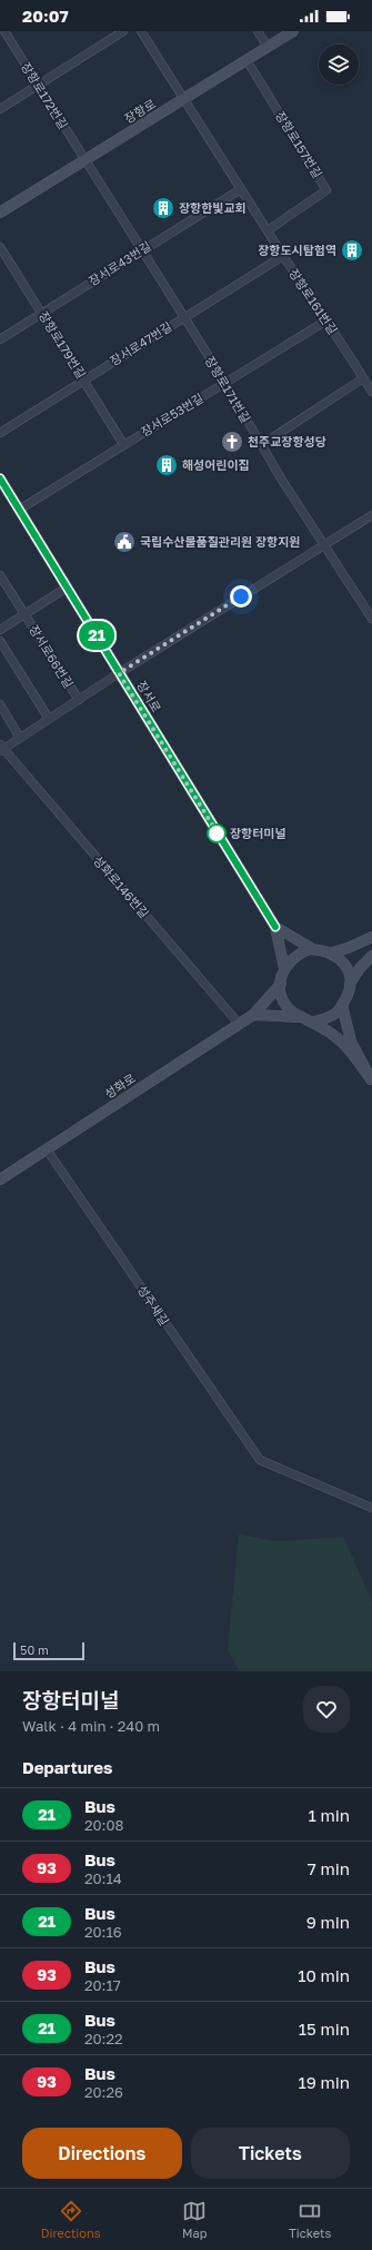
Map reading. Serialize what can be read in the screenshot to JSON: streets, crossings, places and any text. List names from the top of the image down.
{
  "streets": {
    "main road": ["장항로", "장서로", "성화로"],
    "street": [
      "장항로172번길",
      "장항로157번길",
      "장서로43번길",
      "장항로161번길",
      "장서로47번길",
      "장항로179번길",
      "장항로171번길",
      "장서로53번길",
      "장서로66번길",
      "성화로146번길",
      "성주새길"
    ]
  },
  "crossings": [
    ["장항로172번길", "장항로"],
    ["장항로172번길", "장항로171번길"],
    ["장항로", "장항로157번길"],
    ["장항로", "장항로161번길"],
    ["장항로", "장항로171번길"],
    ["장항로157번길", "장항로161번길"],
    ["장서로43번길", "장항로161번길"],
    ["장서로43번길", "장항로179번길"],
    ["장서로43번길", "장항로171번길"],
    ["장항로161번길", "장서로47번길"],
    ["장항로161번길", "장서로53번길"],
    ["장서로47번길", "장항로179번길"],
    ["장서로47번길", "장항로171번길"],
    ["장항로179번길", "장서로53번길"],
    ["장항로171번길", "장서로53번길"],
    ["장서로53번길", "장서로"],
    ["성화로146번길", "성화로"],
    ["성화로", "성주새길"]
  ],
  "places": {
    "building": ["장항한빛교회", "장항도시탐험역", "해성어린이집"],
    "church": ["천주교장항성당"],
    "public building": ["국립수산물품질관리원 장항지원"],
    "other": ["장항터미널"]
  },
  "lines": ["bus line 21"],
  "scale_bar": "50 m",
  "page": {
    "status": "20:07",
    "on_map": "21",
    "scale": "50 m",
    "heading": [
      ["장항터미널", "Walk · 4 min · 240 m"],
      "Departures"
    ],
    "list": [
      {
        "mark": "21",
        "name": "Bus",
        "note": "20:08",
        "value": "1 min"
      },
      {
        "mark": "93",
        "name": "Bus",
        "note": "20:14",
        "value": "7 min"
      },
      {
        "mark": "21",
        "name": "Bus",
        "note": "20:16",
        "value": "9 min"
      },
      {
        "mark": "93",
        "name": "Bus",
        "note": "20:17",
        "value": "10 min"
      },
      {
        "mark": "21",
        "name": "Bus",
        "note": "20:22",
        "value": "15 min"
      },
      {
        "mark": "93",
        "name": "Bus",
        "note": "20:26",
        "value": "19 min"
      }
    ],
    "buttons": ["Directions", "Tickets"],
    "tabs": ["Directions", "Map", "Tickets"]
  }
}
